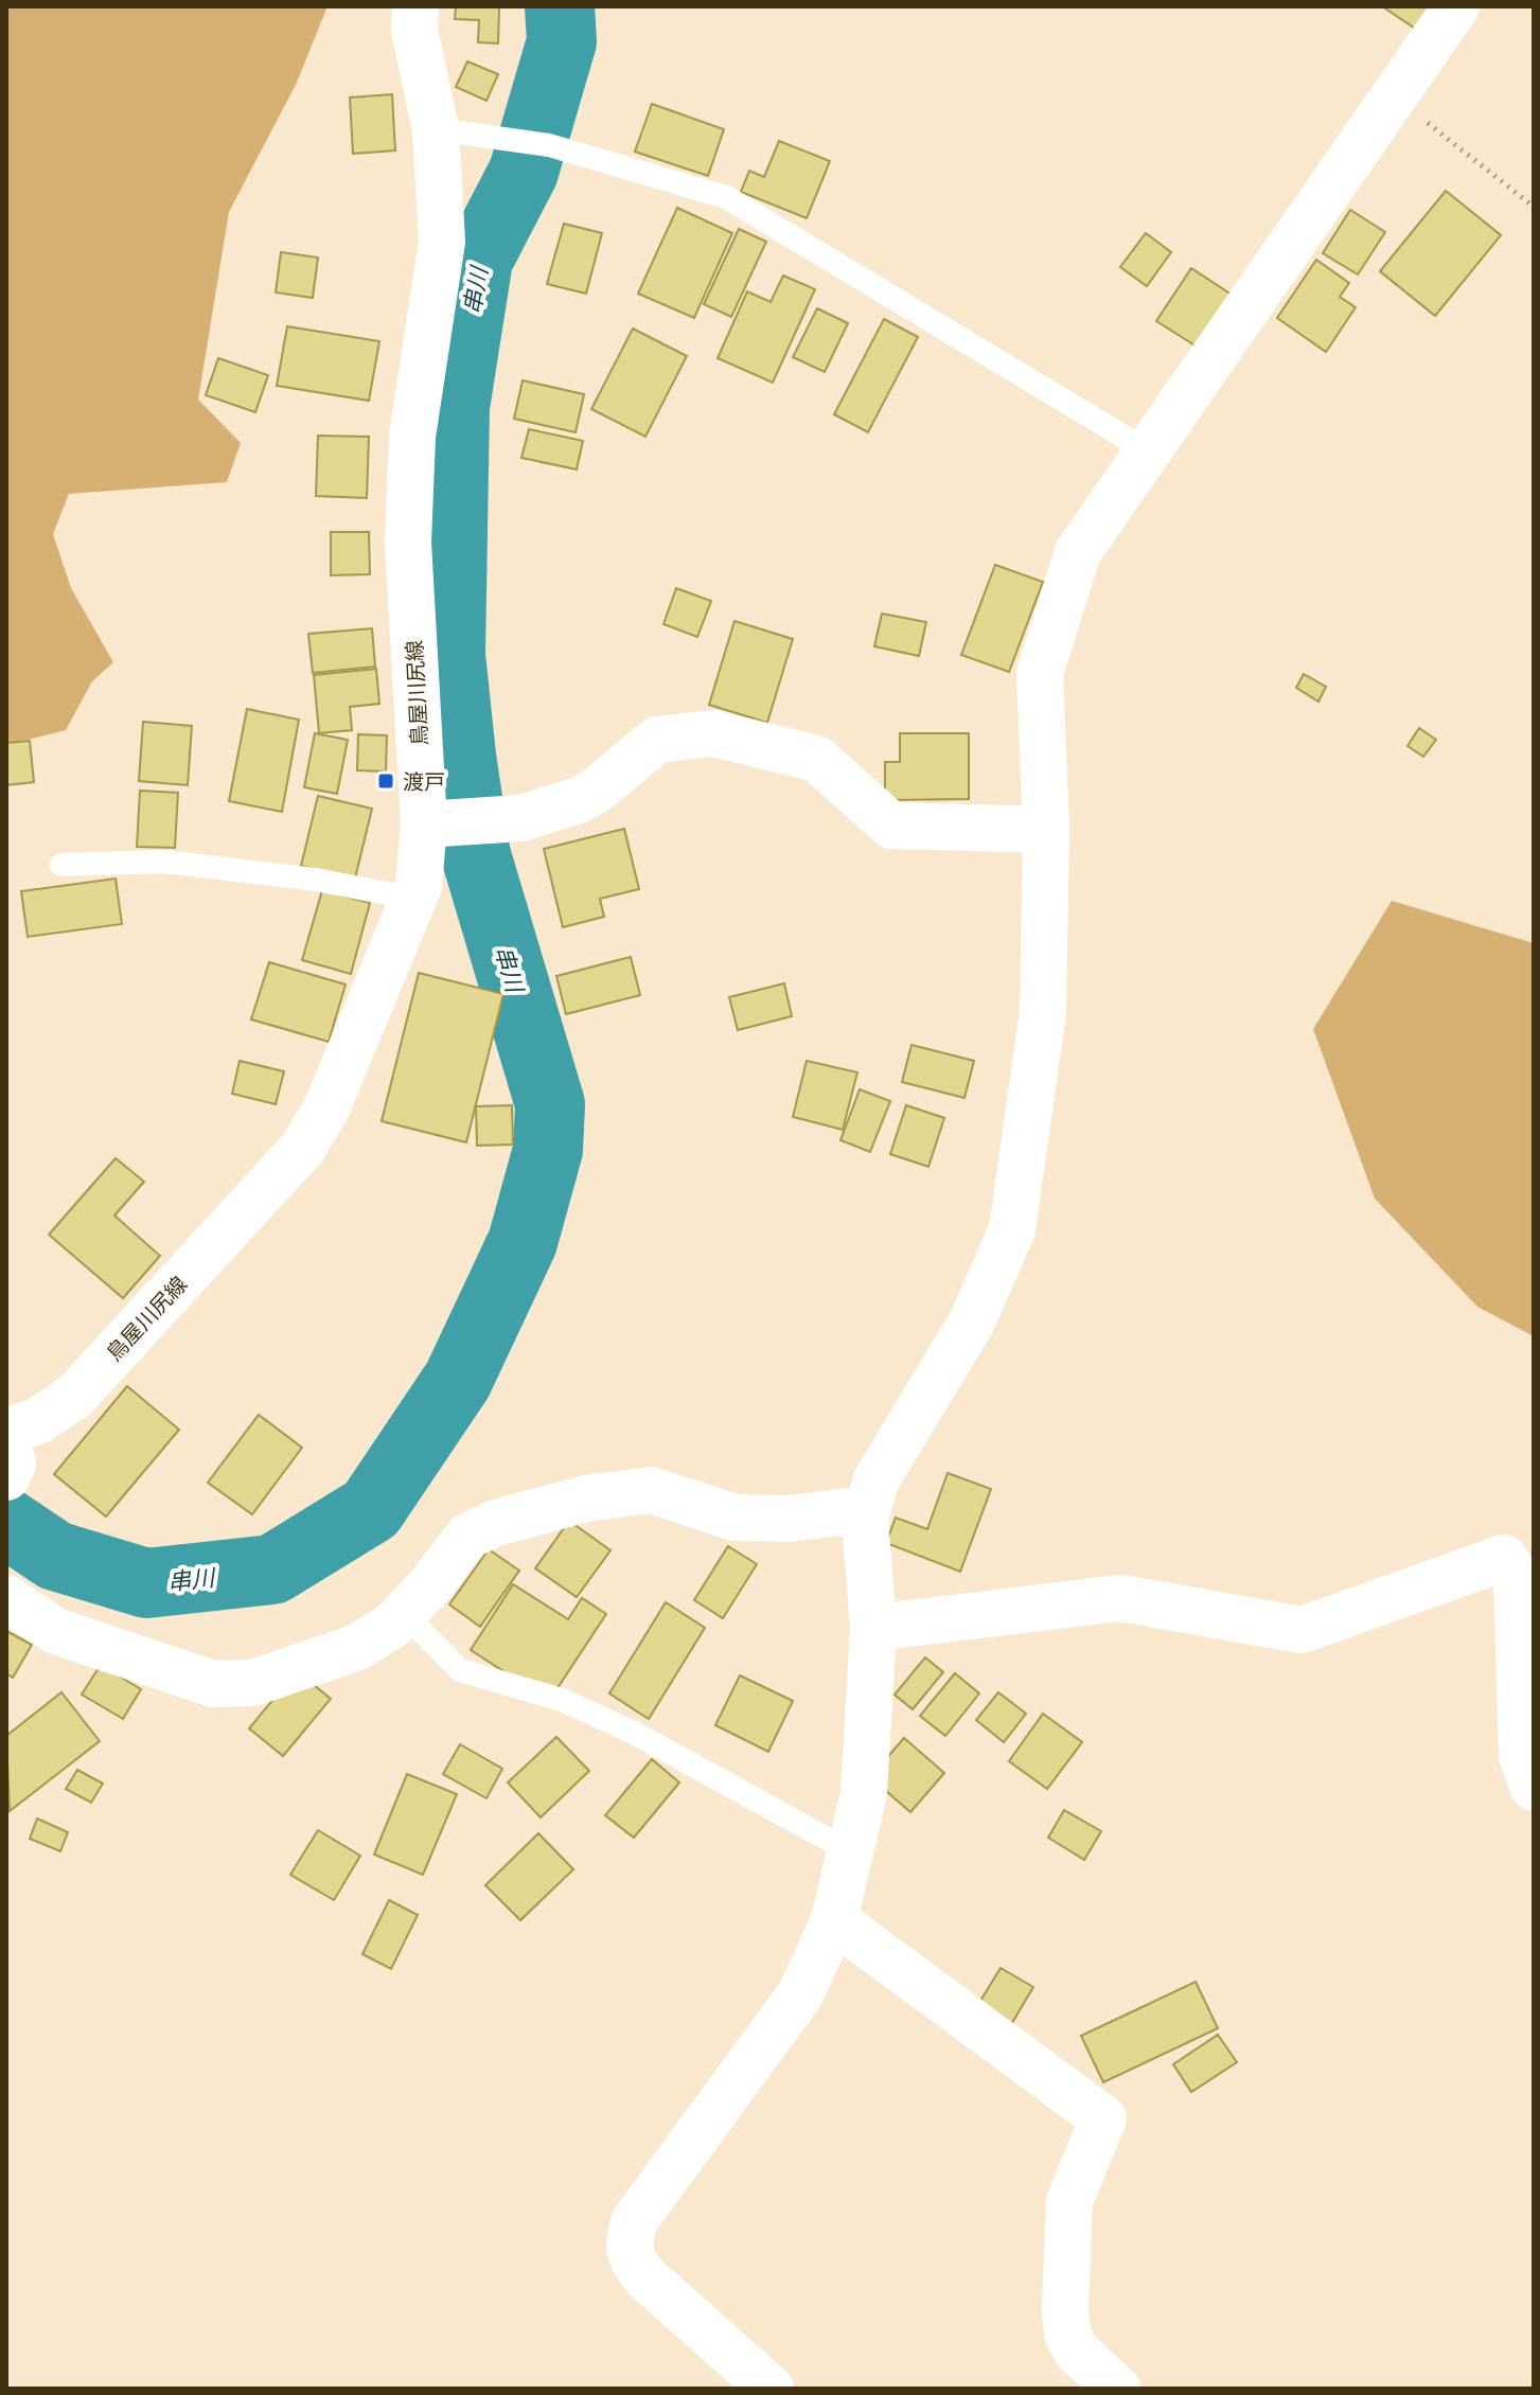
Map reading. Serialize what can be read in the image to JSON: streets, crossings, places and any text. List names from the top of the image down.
{
  "streets": {
    "street": ["鳥屋川尻線"]
  },
  "water": ["串川"],
  "places": {
    "transit": ["渡戸"]
  }
}
